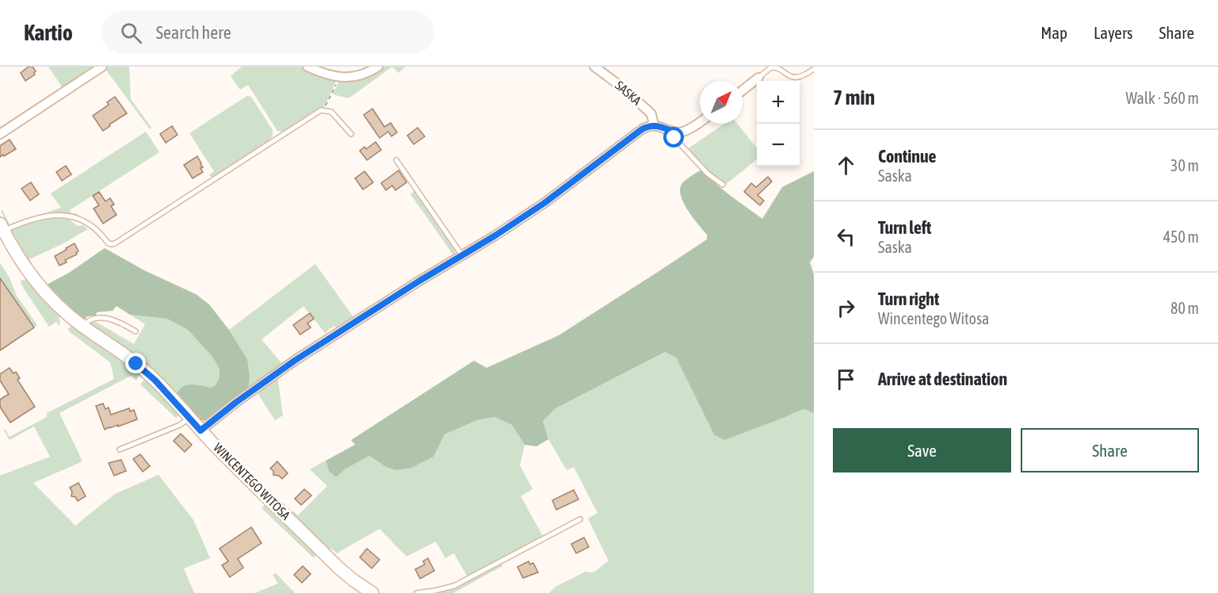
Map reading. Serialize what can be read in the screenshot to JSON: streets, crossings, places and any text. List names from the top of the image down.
{
  "streets": {
    "street": ["SASKA", "WINCENTEGO WITOSA"]
  },
  "north": "top right",
  "page": {
    "header": "Kartio",
    "search": "Search here",
    "nav": ["Map", "Layers", "Share"],
    "heading": ["7 min", "Walk · 560 m"],
    "map_buttons": ["+", "−"],
    "list": [
      ["Continue", "Saska", "30 m"],
      ["Turn left", "Saska", "450 m"],
      ["Turn right", "Wincentego Witosa", "80 m"],
      "Arrive at destination"
    ],
    "buttons": ["Save", "Share"]
  }
}
